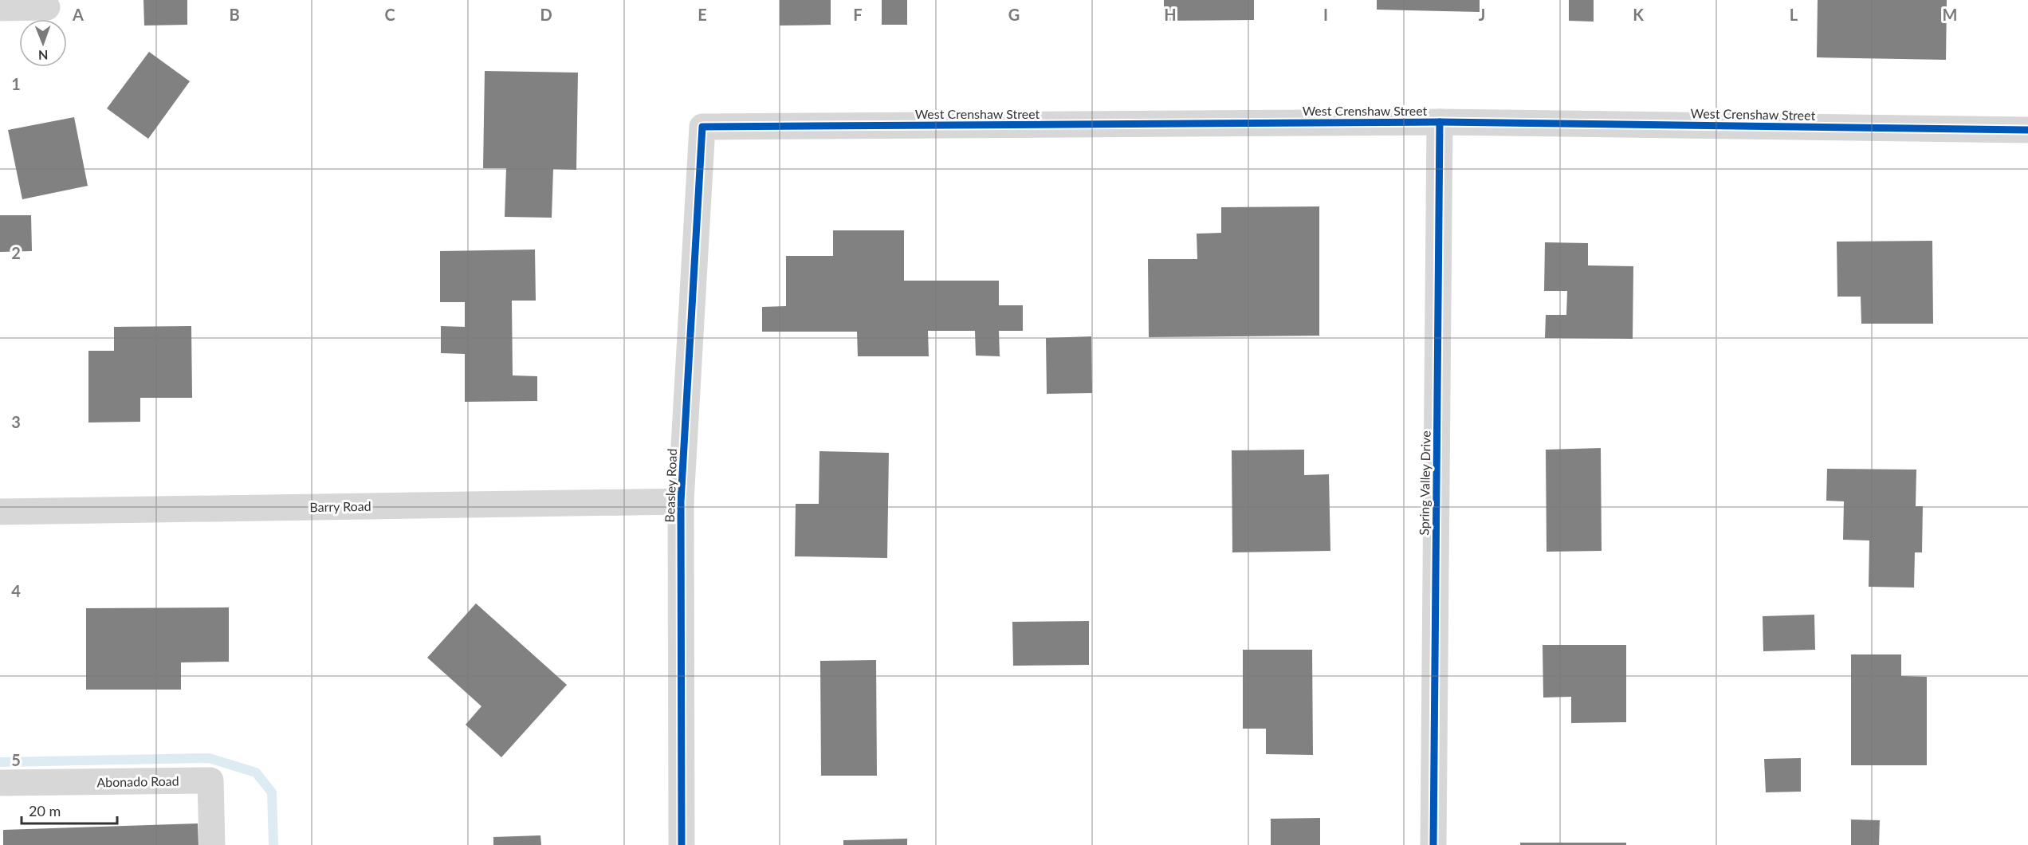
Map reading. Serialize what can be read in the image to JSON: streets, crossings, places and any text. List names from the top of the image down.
{
  "streets": {
    "street": [
      "West Crenshaw Street",
      "Spring Valley Drive",
      "Beasley Road",
      "Barry Road",
      "Abonado Road"
    ]
  },
  "crossings": [
    ["West Crenshaw Street", "Spring Valley Drive"],
    ["West Crenshaw Street", "Beasley Road"],
    ["Beasley Road", "Barry Road"]
  ],
  "scale_bar": "20 m",
  "north": "bottom",
  "grid": {
    "columns": [
      "A",
      "B",
      "C",
      "D",
      "E",
      "F",
      "G",
      "H",
      "I",
      "J",
      "K",
      "L",
      "M"
    ],
    "rows": [
      "1",
      "2",
      "3",
      "4",
      "5"
    ]
  }
}
